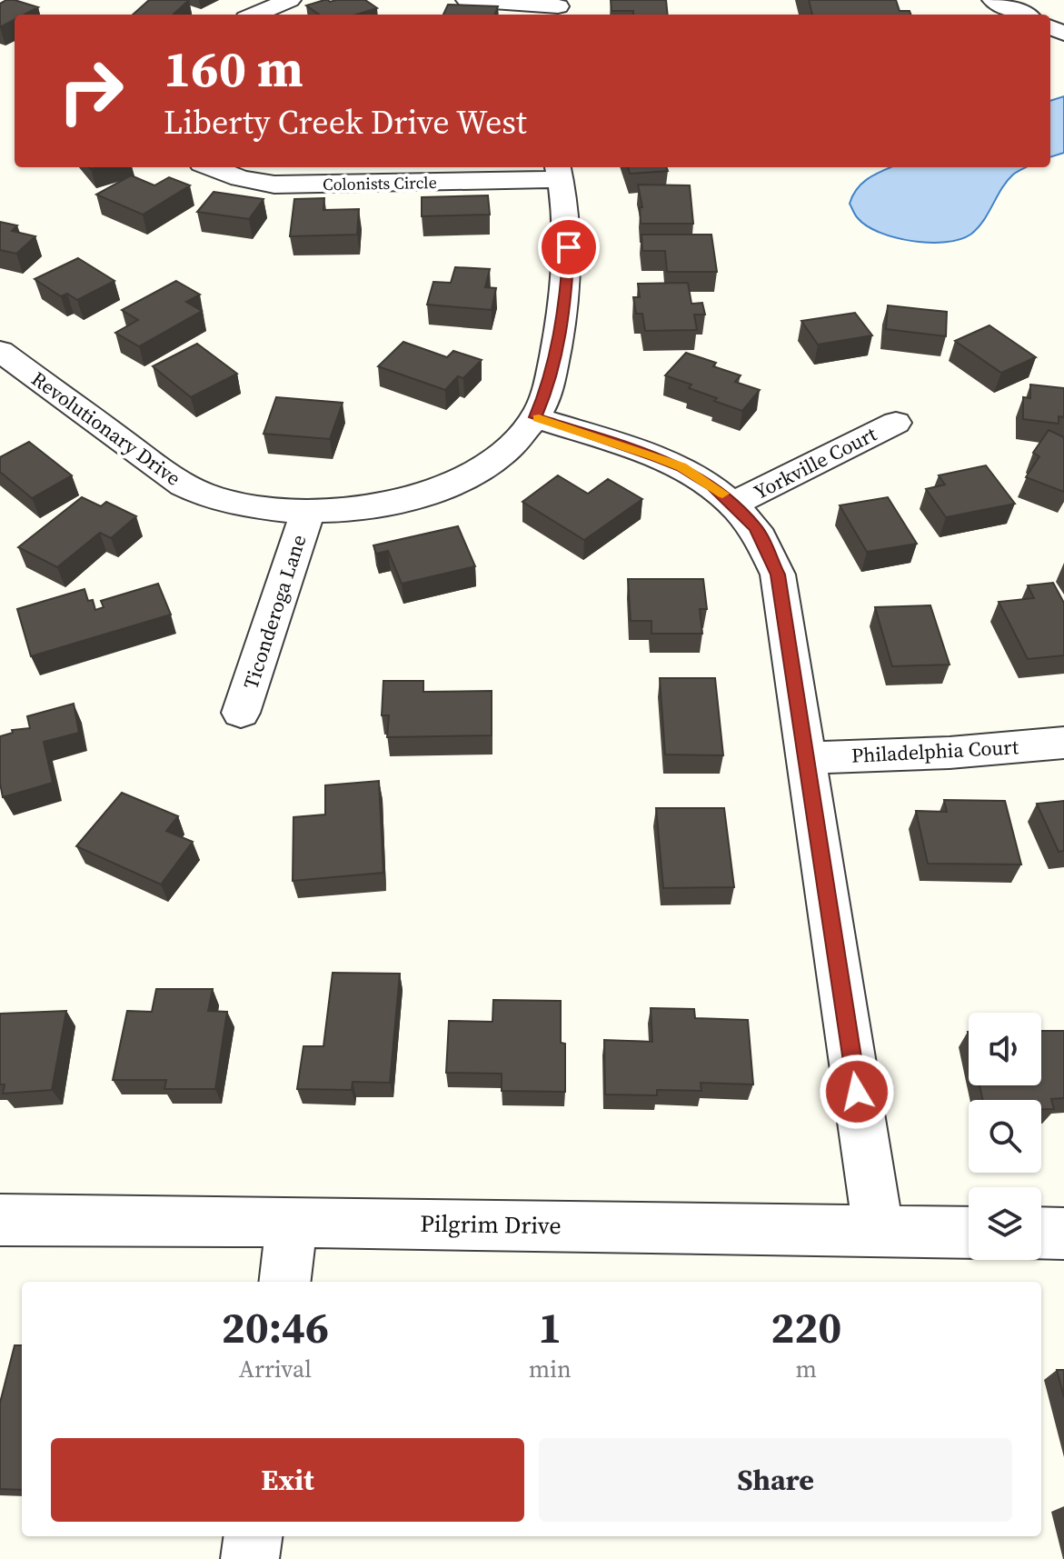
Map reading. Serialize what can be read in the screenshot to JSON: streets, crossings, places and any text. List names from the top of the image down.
{
  "streets": {
    "street": [
      "Colonists Circle",
      "Revolutionary Drive",
      "Yorkville Court",
      "Ticonderoga Lane",
      "Philadelphia Court",
      "Pilgrim Drive"
    ]
  },
  "crossings": [
    ["Colonists Circle", "Revolutionary Drive"],
    ["Revolutionary Drive", "Ticonderoga Lane"]
  ],
  "page": {
    "turn": ["160 m", "Liberty Creek Drive West"],
    "eta": [
      "20:46",
      "Arrival",
      "1",
      "min",
      "220",
      "m"
    ],
    "buttons": ["Exit", "Share"]
  }
}
